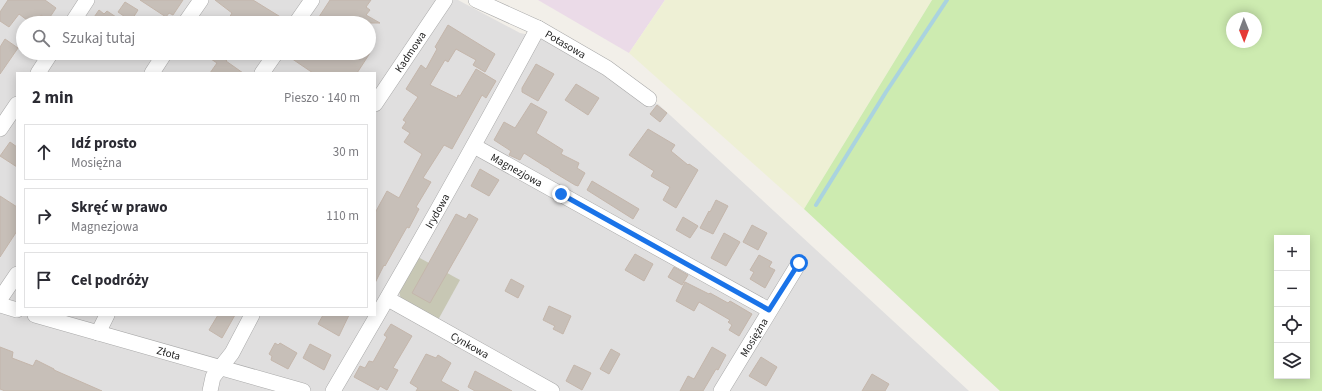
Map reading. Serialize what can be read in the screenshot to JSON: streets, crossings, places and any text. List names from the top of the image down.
{
  "streets": {
    "street": [
      "Potasowa",
      "Kadmowa",
      "Magnezjowa",
      "Irydowa",
      "Mosiężna",
      "Cynkowa",
      "Złota"
    ]
  },
  "crossings": [
    ["Potasowa", "Irydowa"],
    ["Magnezjowa", "Irydowa"],
    ["Magnezjowa", "Mosiężna"],
    ["Irydowa", "Cynkowa"]
  ],
  "north": "bottom",
  "page": {
    "search": "Szukaj tutaj",
    "heading": ["2 min", "Pieszo · 140 m"],
    "list": [
      ["Idź prosto", "Mosiężna", "30 m"],
      ["Skręć w prawo", "Magnezjowa", "110 m"],
      "Cel podróży"
    ],
    "map_buttons": ["+", "−"]
  }
}
